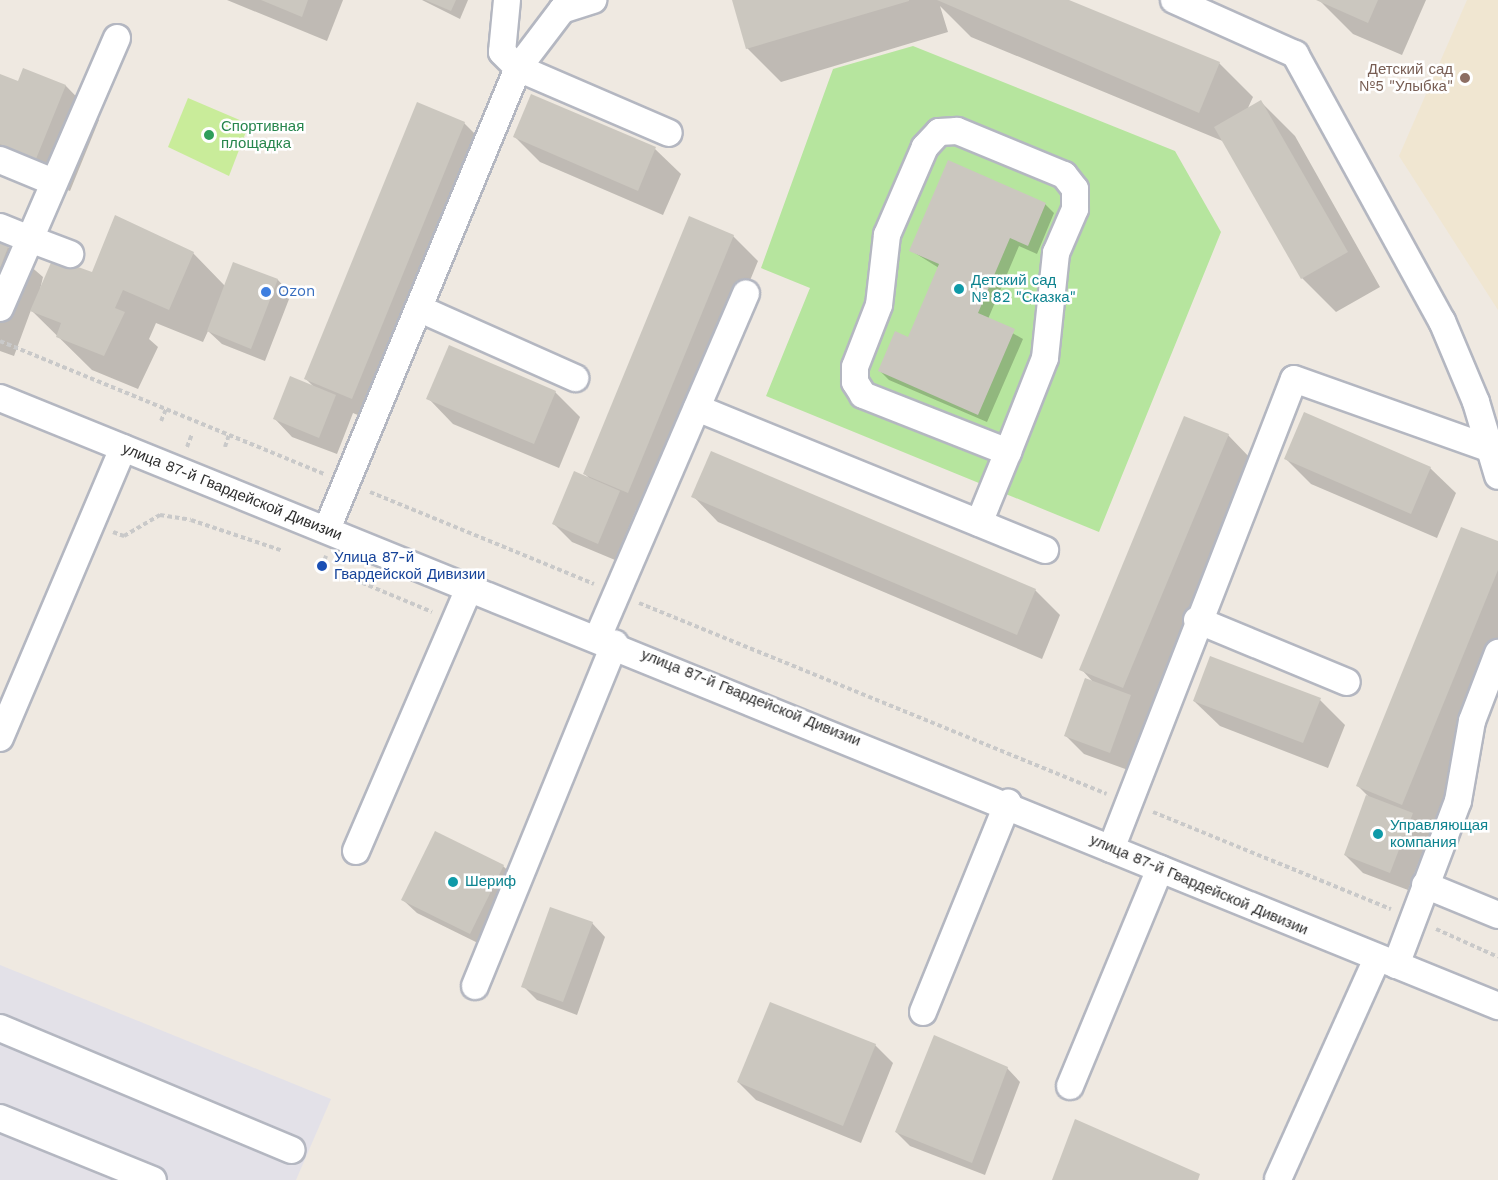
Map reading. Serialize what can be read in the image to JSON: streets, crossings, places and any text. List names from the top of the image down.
{
  "streets": {
    "street": ["улица 87-й Гвардейской Дивизии"]
  },
  "places": [
    "Детский сад №5 \"Улыбка\"",
    "Спортивная площадка",
    "Детский сад № 82 \"Сказка\"",
    "Ozon",
    "Улица 87-й Гвардейской Дивизии",
    "Управляющая компания",
    "Шериф"
  ]
}
